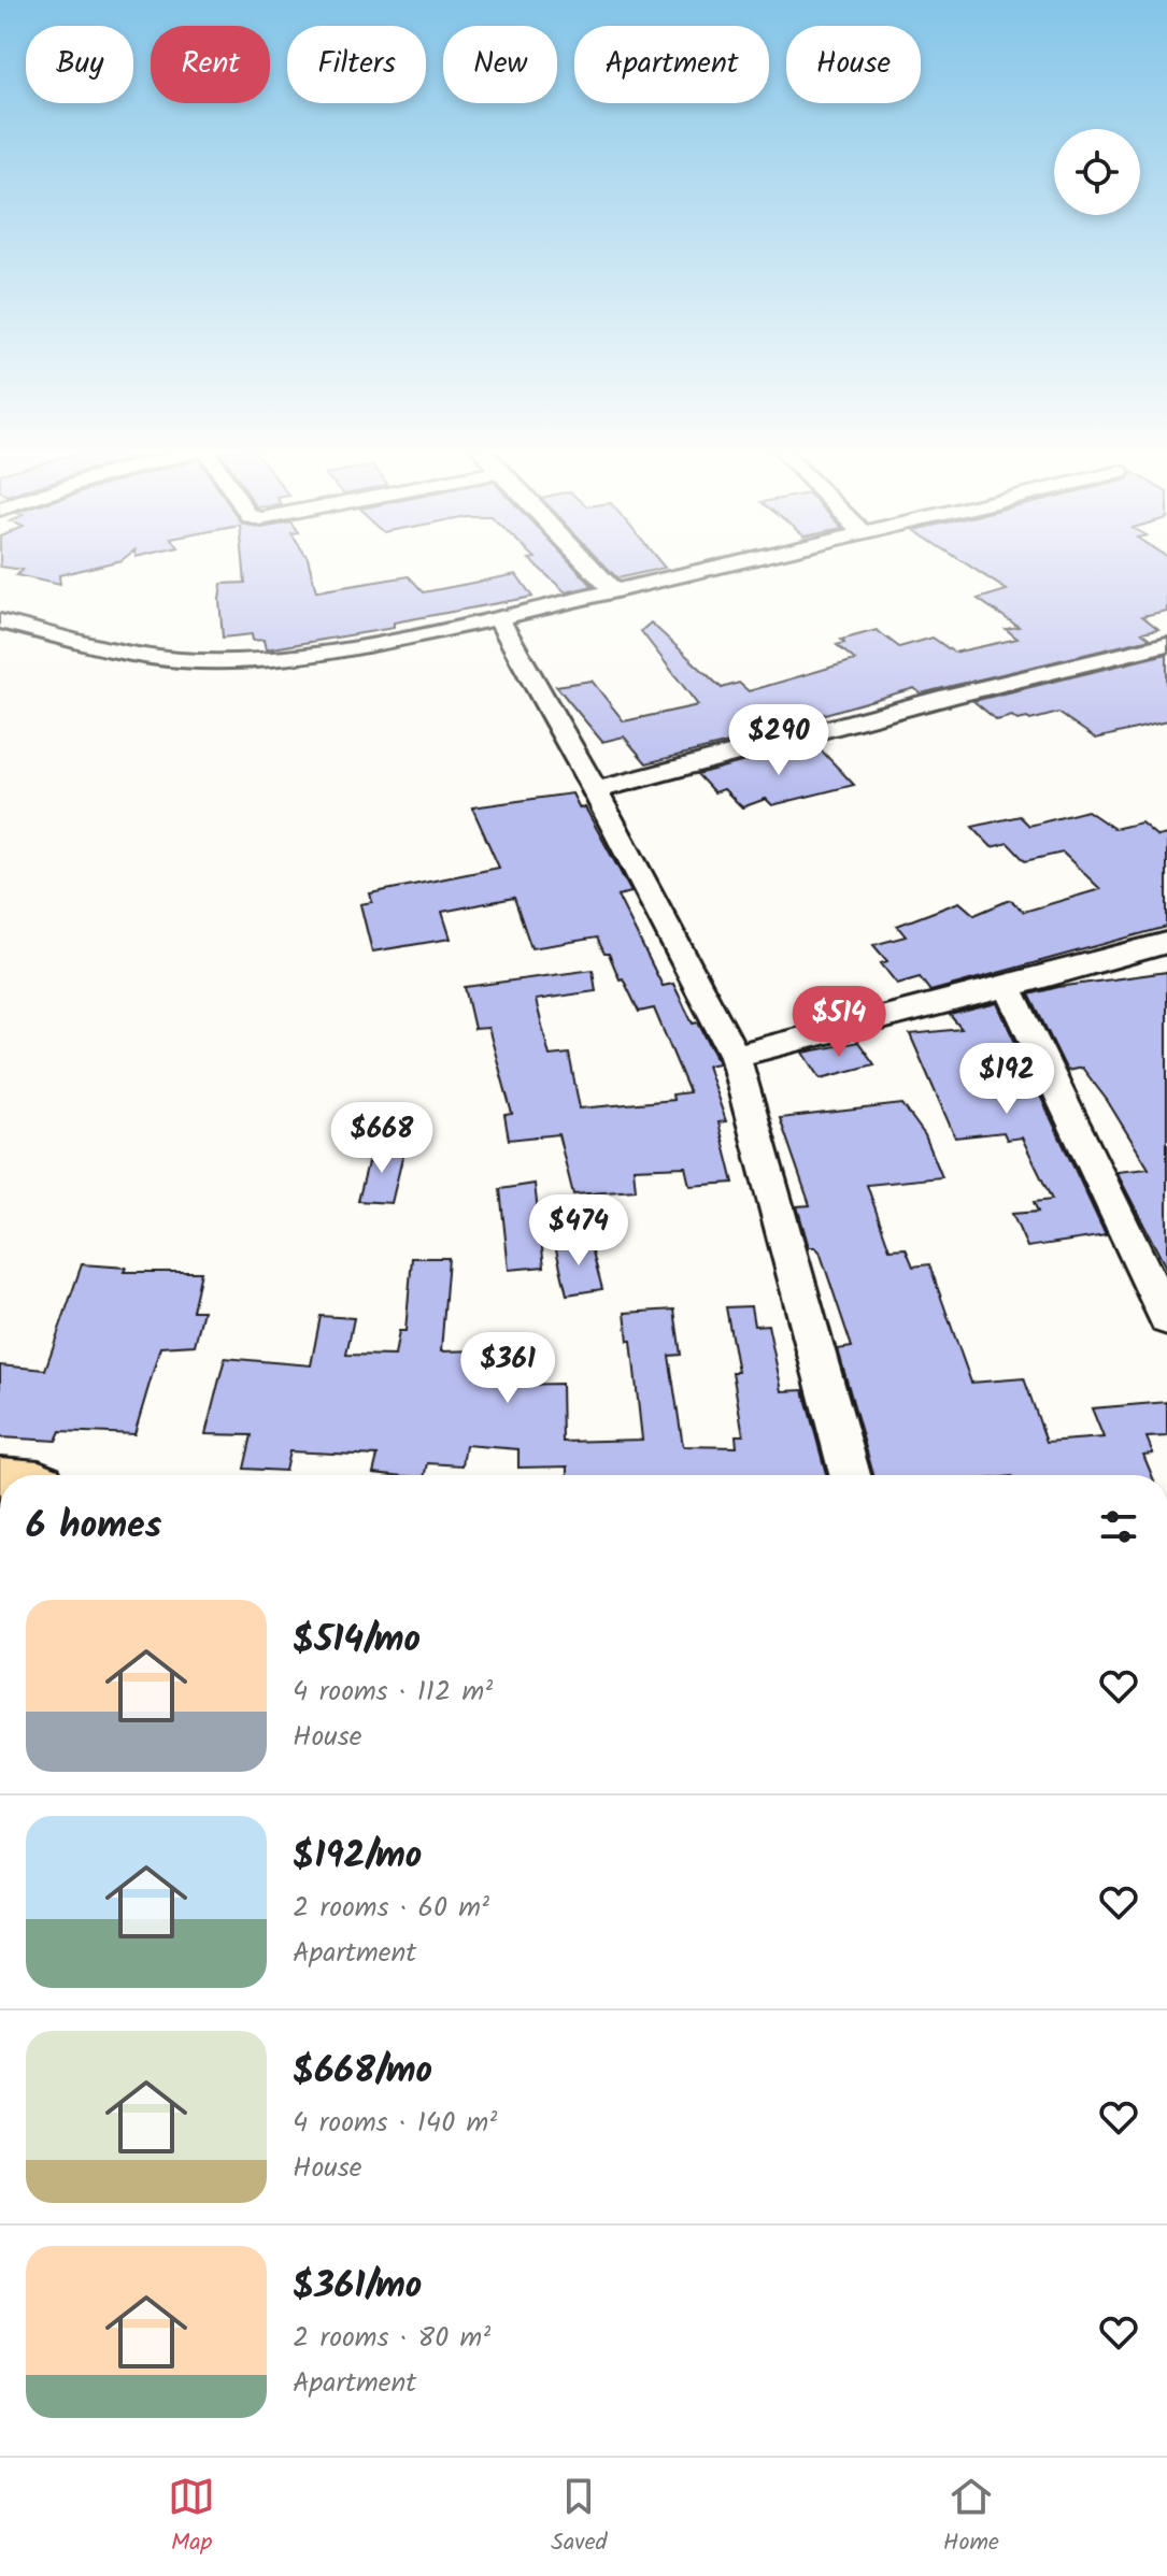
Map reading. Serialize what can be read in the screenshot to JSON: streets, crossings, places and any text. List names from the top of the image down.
{
  "page": {
    "chip": [
      "Buy",
      "Rent",
      "Filters",
      "New",
      "Apartment",
      "House"
    ],
    "price": [
      "$290",
      "$514",
      "$192",
      "$668",
      "$474",
      "$361"
    ],
    "heading": "6 homes",
    "list": [
      {
        "name": "$514/mo",
        "note": "4 rooms · 112 m² · House"
      },
      {
        "name": "$192/mo",
        "note": "2 rooms · 60 m² · Apartment"
      },
      {
        "name": "$668/mo",
        "note": "4 rooms · 140 m² · House"
      },
      {
        "name": "$361/mo",
        "note": "2 rooms · 80 m² · Apartment"
      }
    ],
    "tabs": ["Map", "Saved", "Home"]
  }
}
